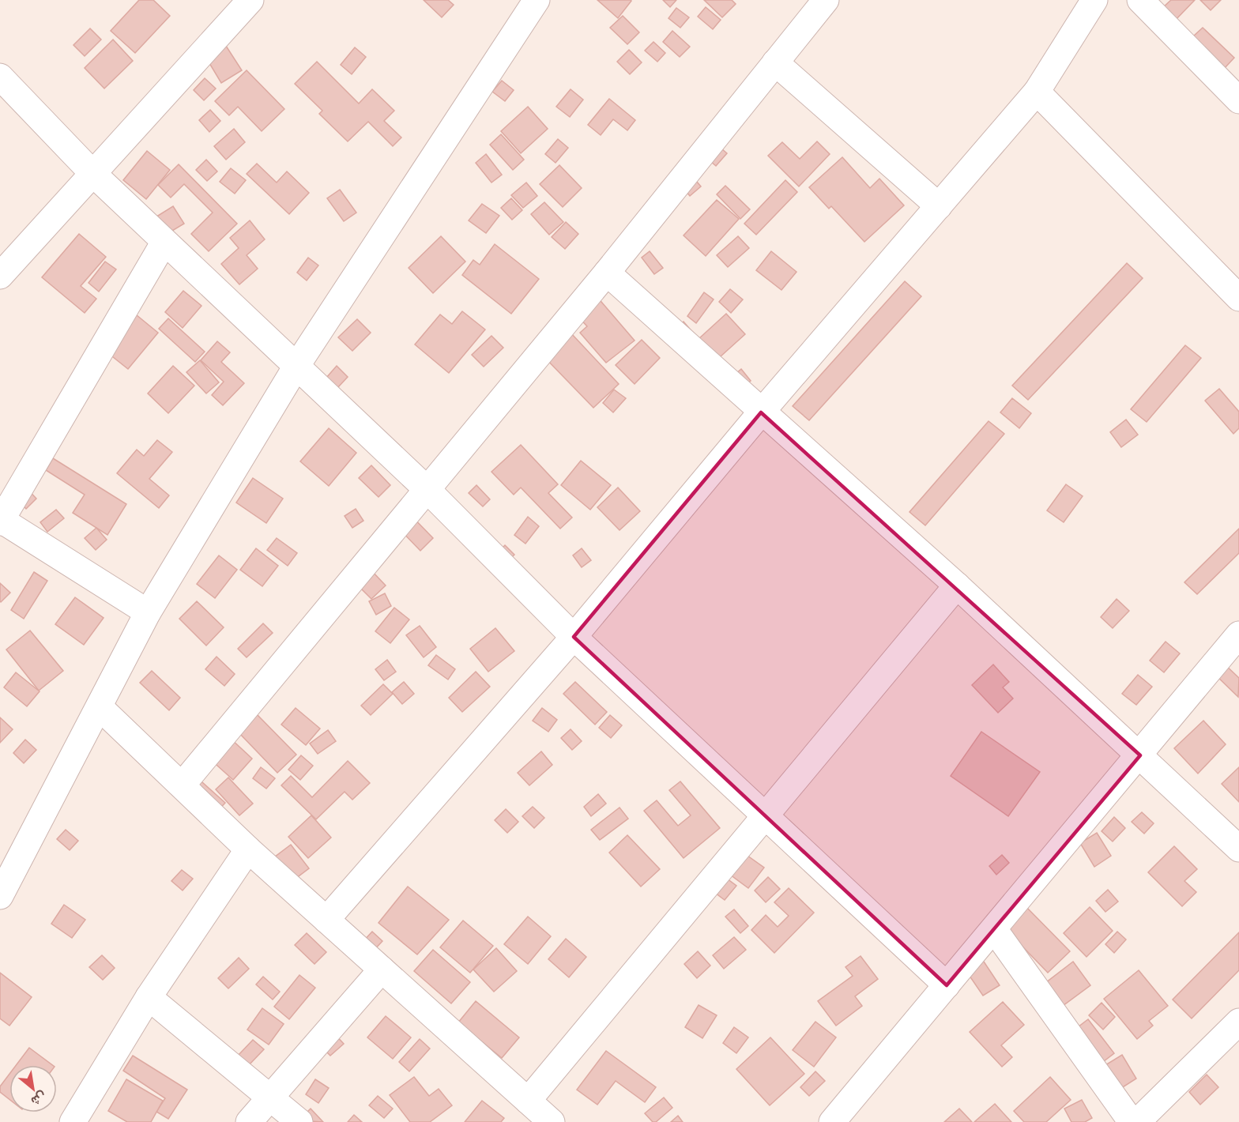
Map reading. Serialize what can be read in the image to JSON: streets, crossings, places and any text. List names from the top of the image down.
{
  "north": "bottom right"
}
